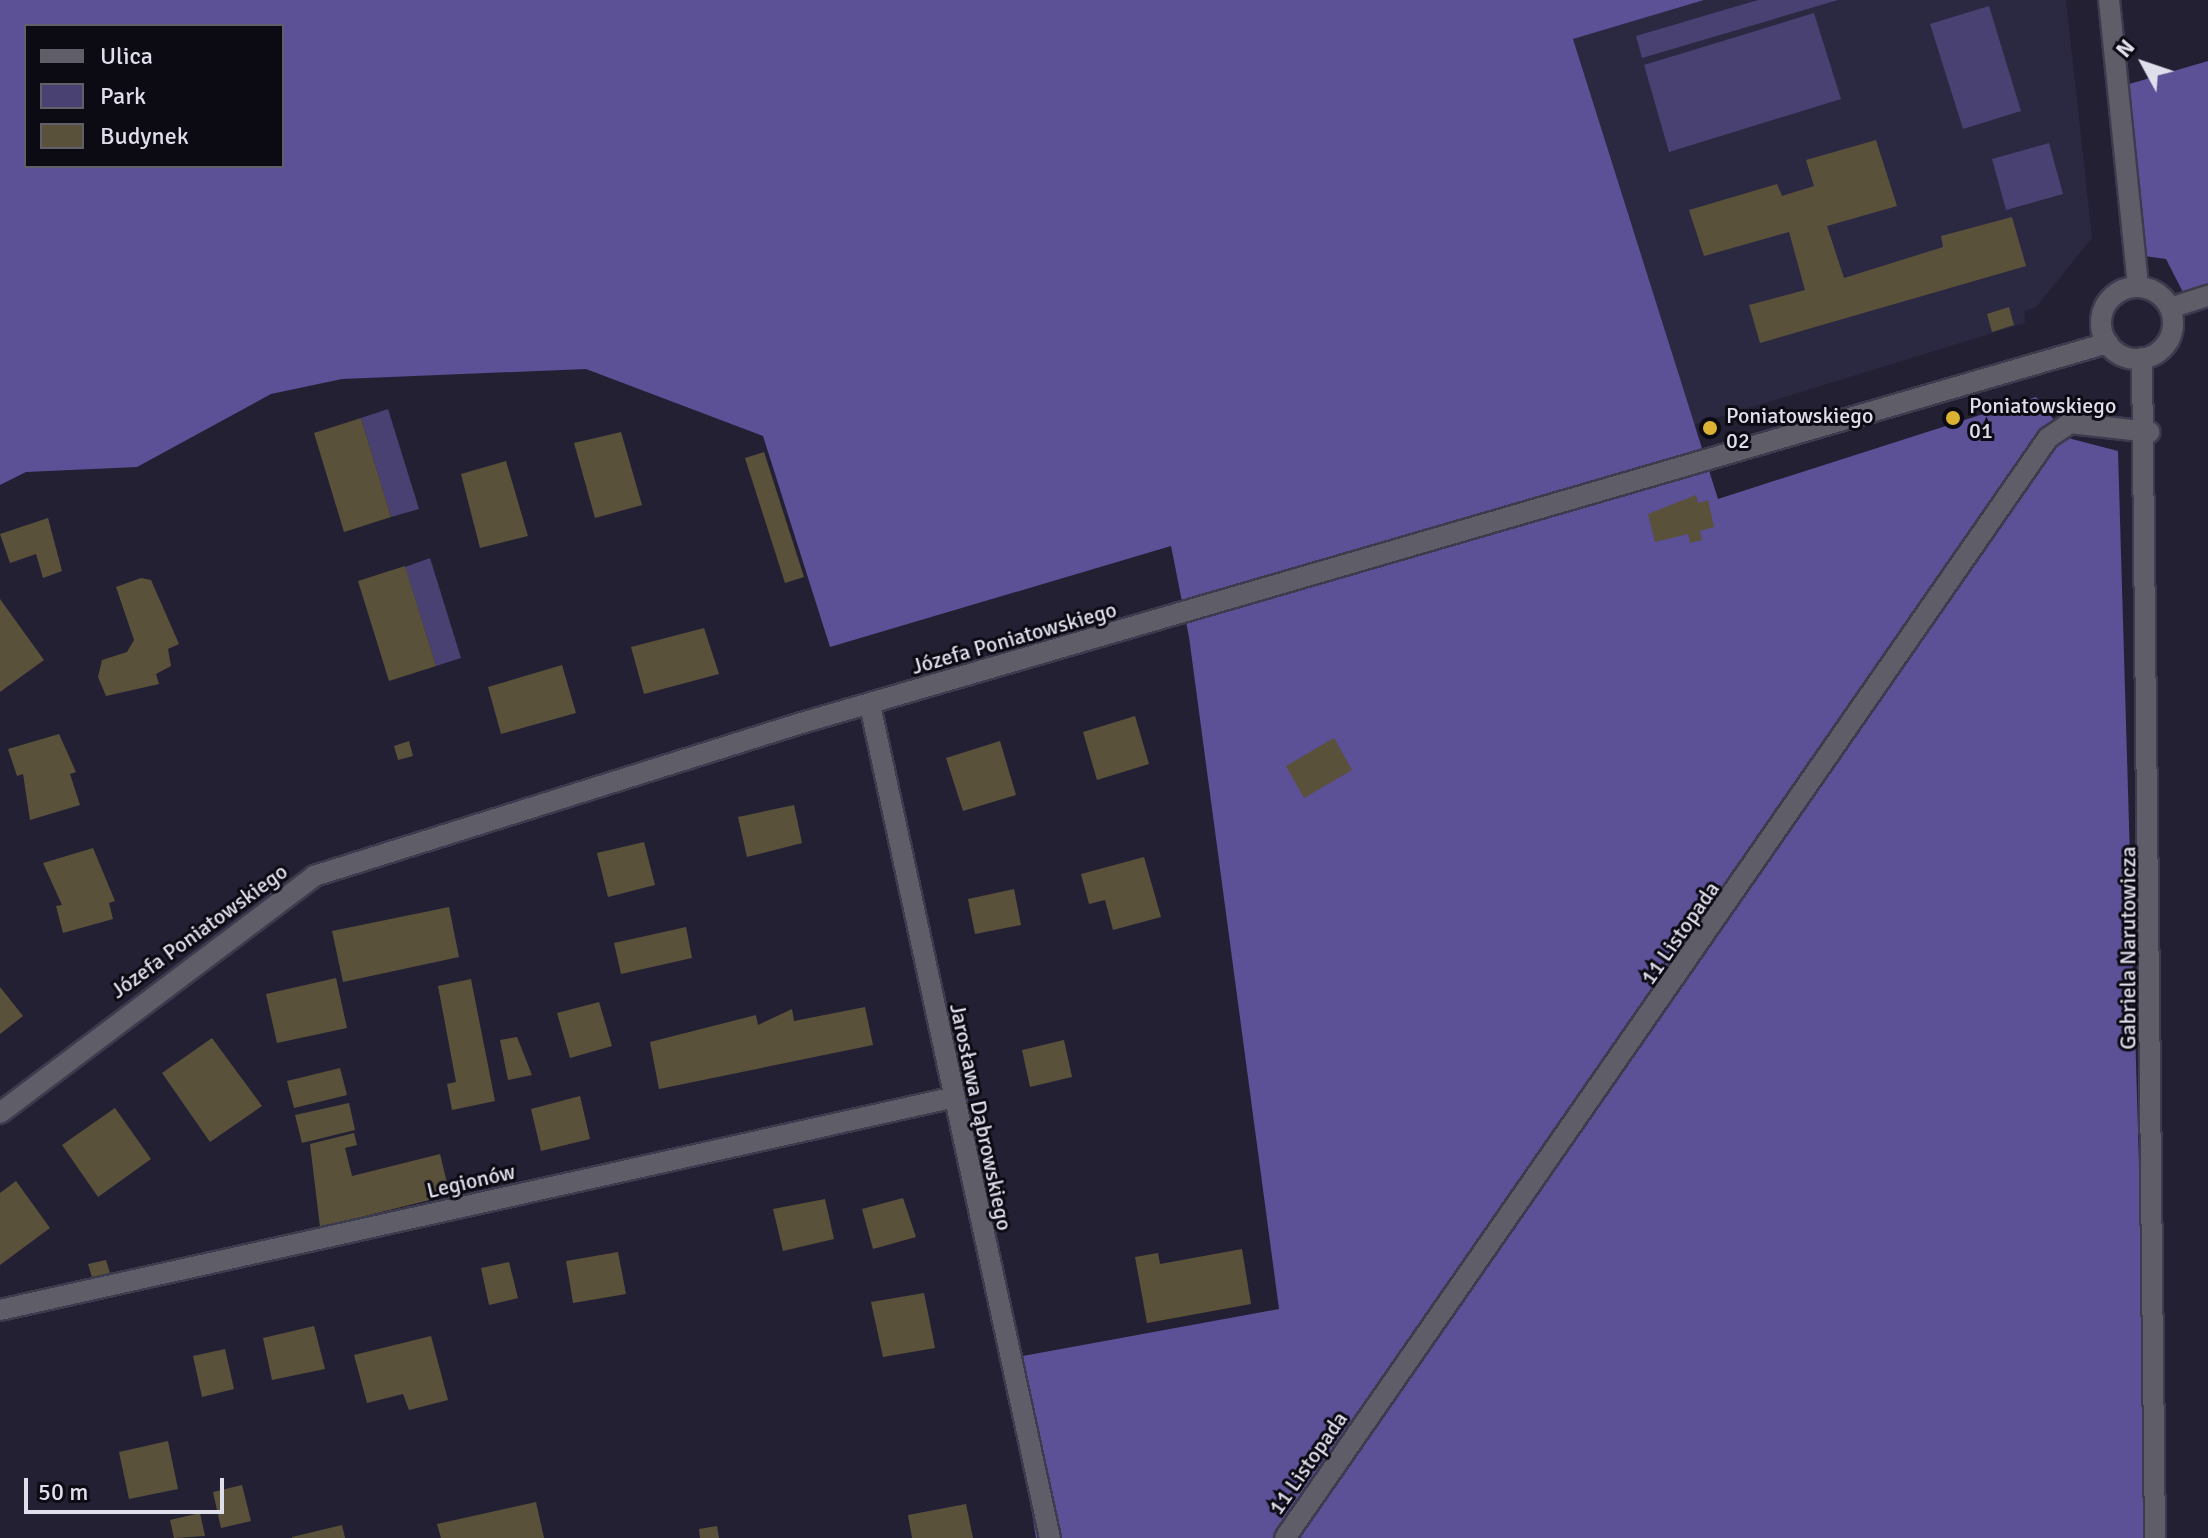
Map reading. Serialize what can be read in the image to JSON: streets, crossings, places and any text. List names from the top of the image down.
{
  "streets": {
    "street": [
      "Józefa Poniatowskiego",
      "11 Listopada",
      "Gabriela Narutowicza",
      "Jarosława Dąbrowskiego",
      "Legionów"
    ]
  },
  "crossings": [
    ["Józefa Poniatowskiego", "Gabriela Narutowicza"],
    ["Józefa Poniatowskiego", "Jarosława Dąbrowskiego"],
    ["11 Listopada", "Gabriela Narutowicza"],
    ["Jarosława Dąbrowskiego", "Legionów"]
  ],
  "places": ["Poniatowskiego 01", "Poniatowskiego 02"],
  "legend": ["Ulica", "Park", "Budynek"],
  "scale_bar": "50 m",
  "north": "top left"
}
